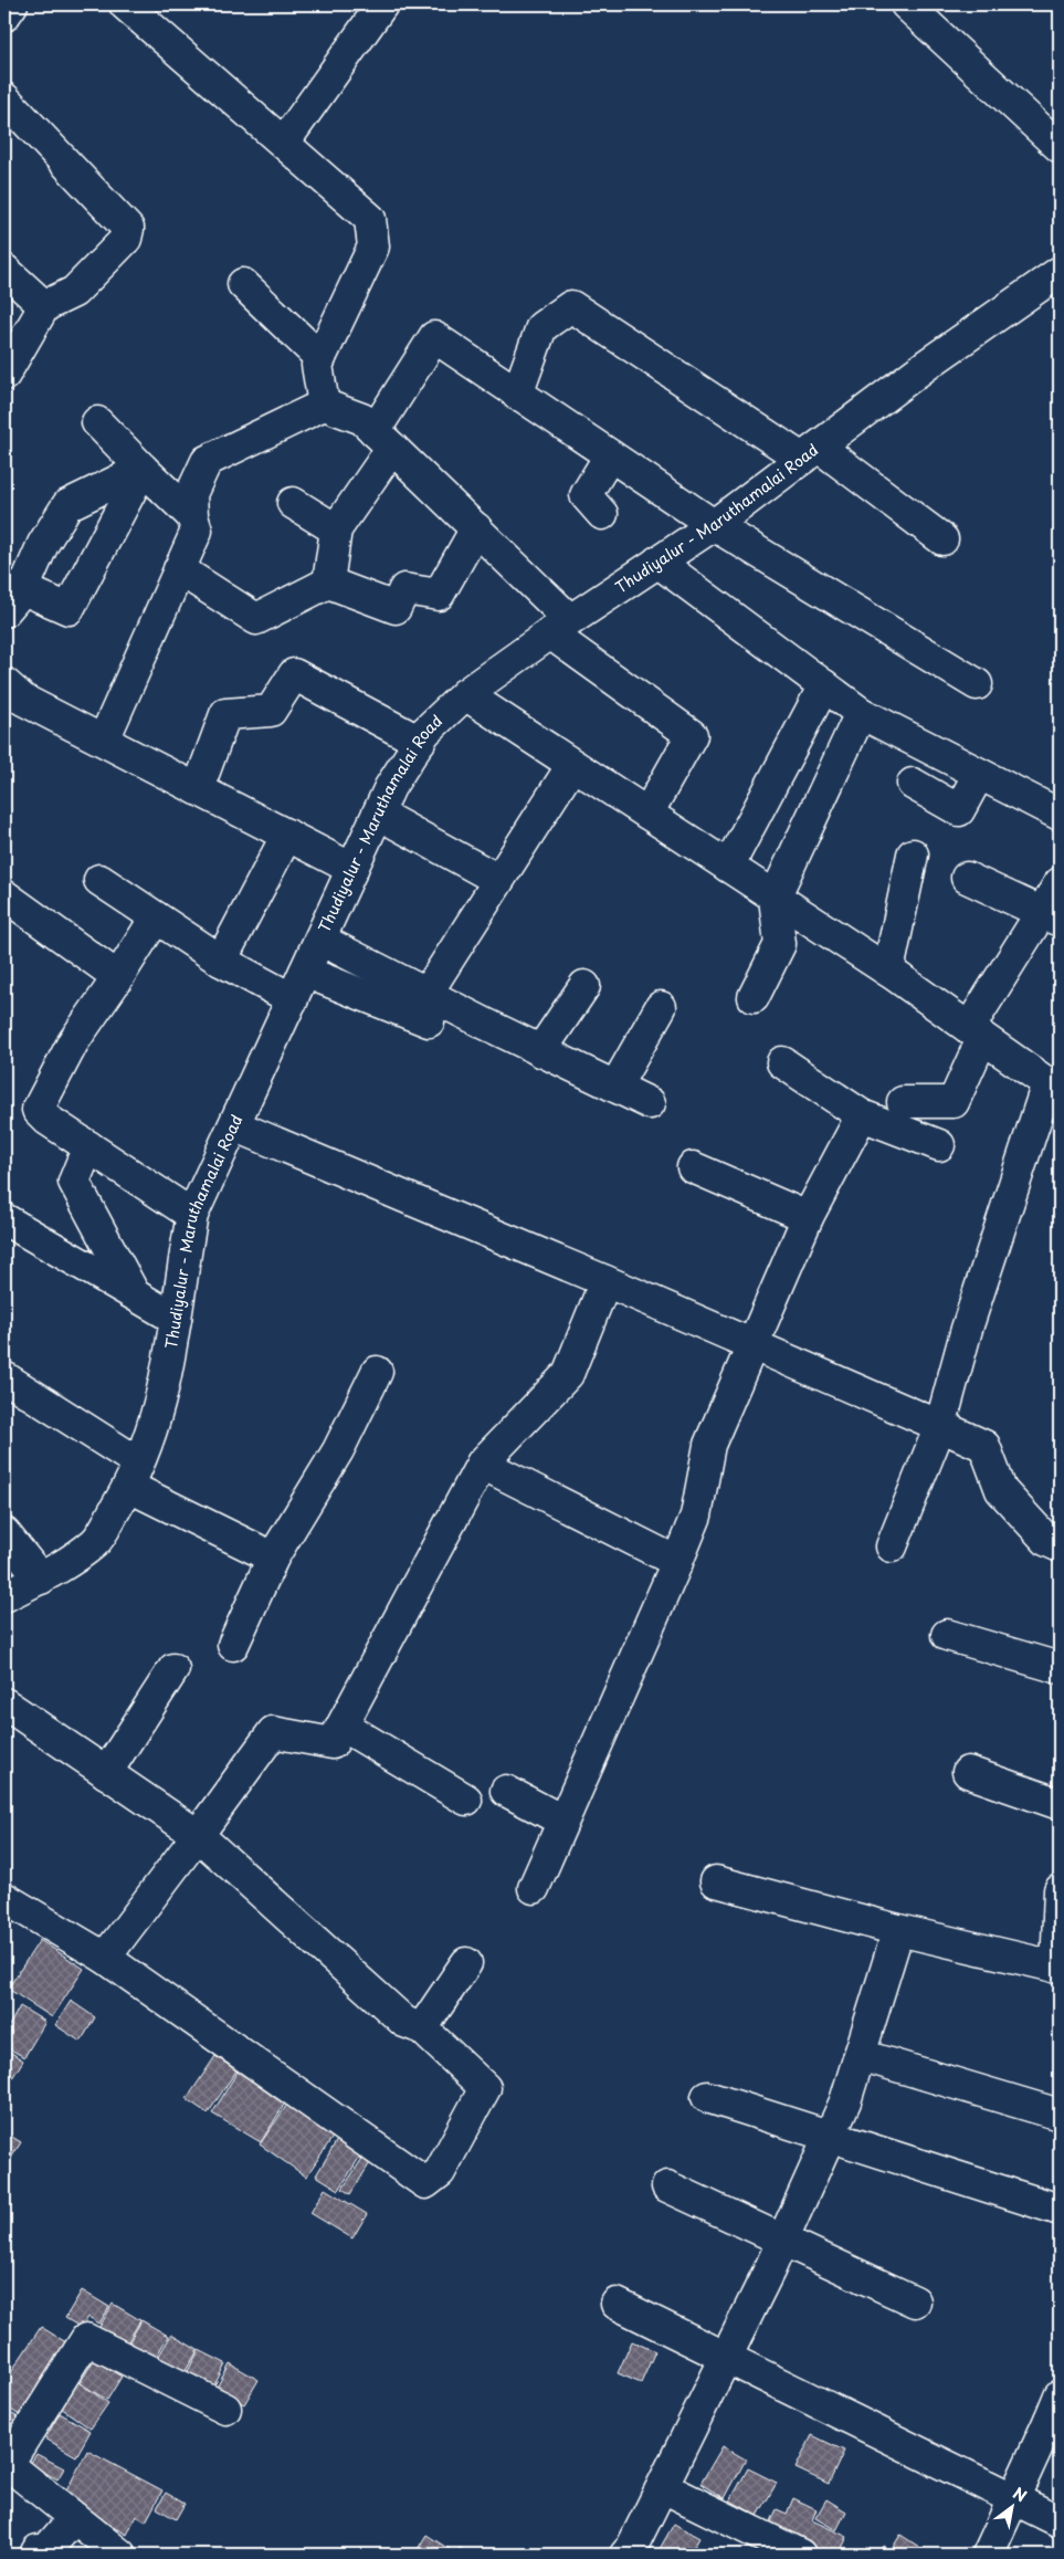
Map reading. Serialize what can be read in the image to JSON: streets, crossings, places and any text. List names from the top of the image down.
{
  "streets": {
    "street": ["Thudiyalur - Maruthamalai Road"]
  },
  "north": "top right"
}
